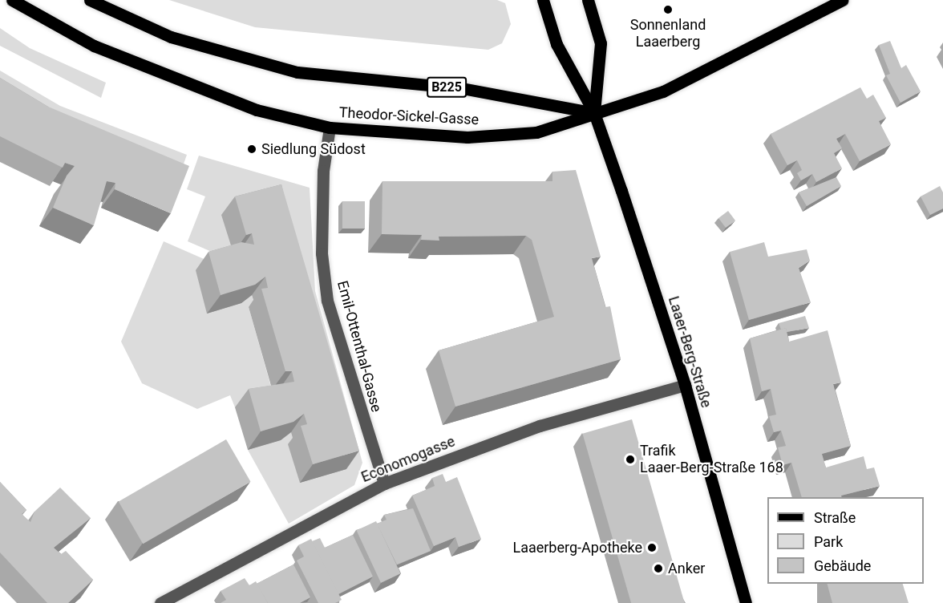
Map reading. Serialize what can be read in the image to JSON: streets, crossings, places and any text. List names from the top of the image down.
{
  "streets": {
    "main road": ["B225", "Theodor-Sickel-Gasse", "Laaer-Berg-Straße"],
    "street": ["Emil-Ottenthal-Gasse", "Economogasse"]
  },
  "crossings": [
    ["B225", "Theodor-Sickel-Gasse"],
    ["B225", "Laaer-Berg-Straße"],
    ["Theodor-Sickel-Gasse", "Emil-Ottenthal-Gasse"],
    ["Theodor-Sickel-Gasse", "Laaer-Berg-Straße"],
    ["Emil-Ottenthal-Gasse", "Economogasse"],
    ["Laaer-Berg-Straße", "Economogasse"]
  ],
  "places": [
    "Sonnenland Laaerberg",
    "Siedlung Südost",
    "Trafik Laaer-Berg-Straße 168",
    "Laaerberg-Apotheke",
    "Anker"
  ],
  "legend": ["Straße", "Park", "Gebäude"]
}
